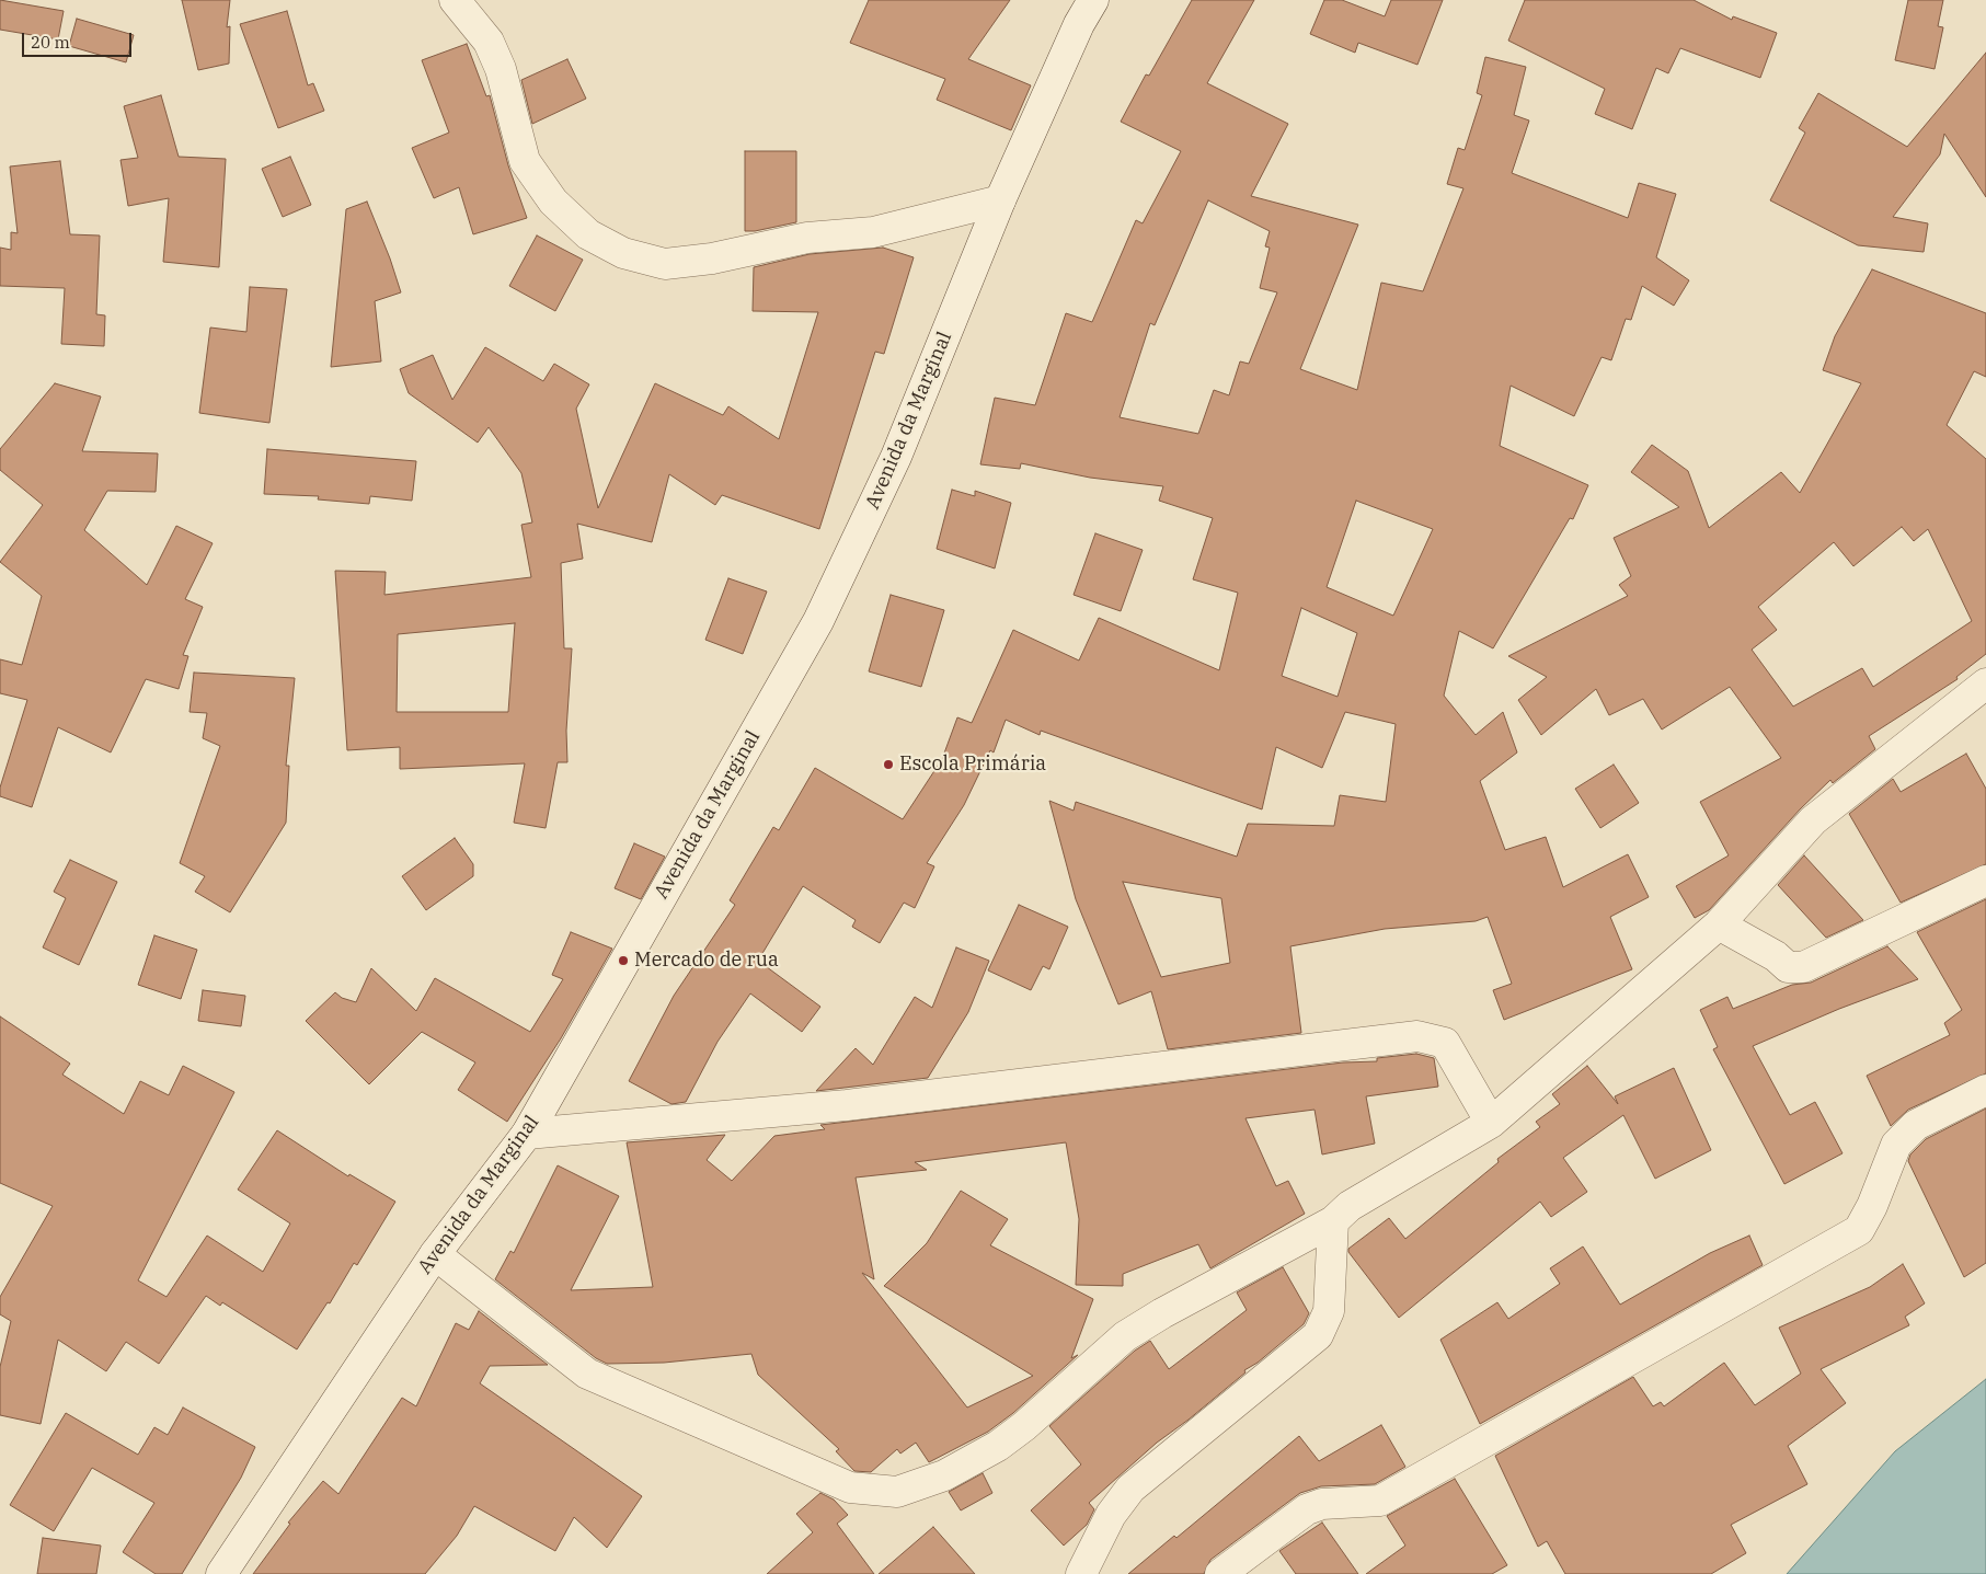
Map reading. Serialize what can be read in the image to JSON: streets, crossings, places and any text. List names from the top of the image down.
{
  "streets": {
    "street": ["Avenida da Marginal"]
  },
  "places": ["Escola Primária", "Mercado de rua"],
  "scale_bar": "20 m"
}
